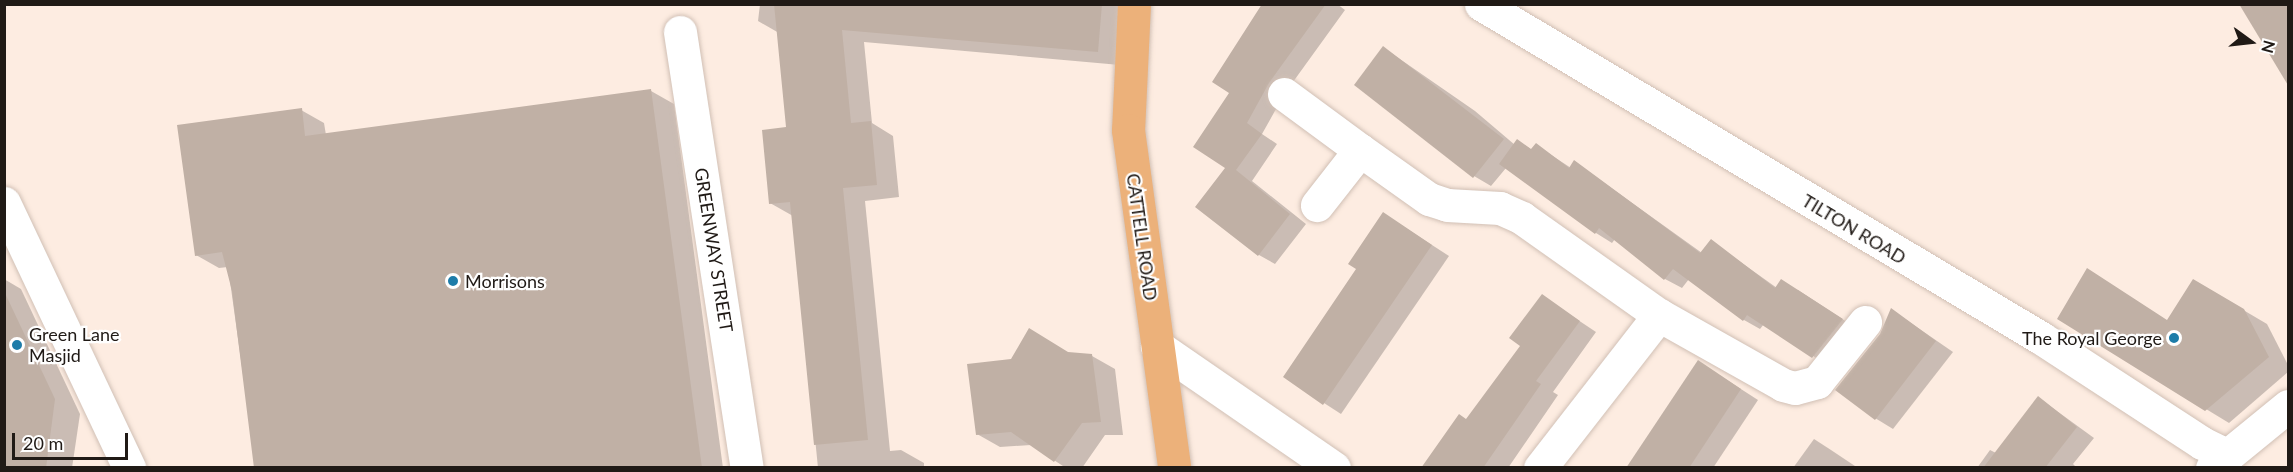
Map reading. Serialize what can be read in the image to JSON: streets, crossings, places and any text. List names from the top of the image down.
{
  "streets": {
    "main road": ["CATTELL ROAD"],
    "street": ["TILTON ROAD", "GREENWAY STREET"]
  },
  "places": ["Morrisons", "The Royal George", "Green Lane Masjid"],
  "scale_bar": "20 m",
  "north": "right"
}
